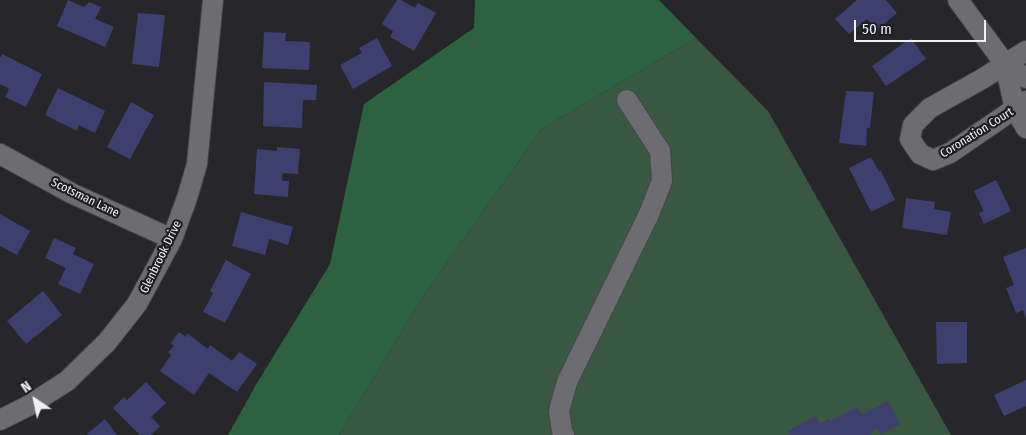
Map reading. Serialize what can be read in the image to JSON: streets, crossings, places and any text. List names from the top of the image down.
{
  "streets": {
    "street": ["Coronation Court", "Scotsman Lane", "Glenbrook Drive"]
  },
  "crossings": [
    ["Scotsman Lane", "Glenbrook Drive"]
  ],
  "scale_bar": "50 m",
  "north": "top left"
}
